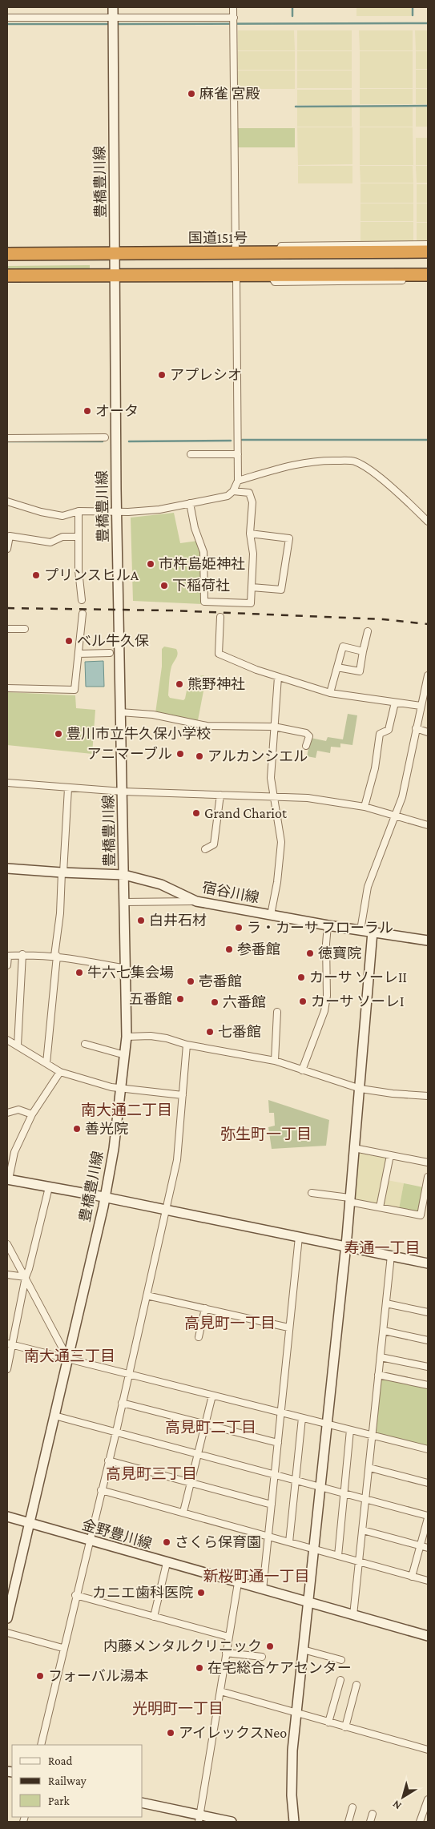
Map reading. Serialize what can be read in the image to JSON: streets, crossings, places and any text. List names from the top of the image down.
{
  "streets": {
    "highway": ["国道151号"],
    "main road": ["豊橋豊川線", "宿谷川線", "金野豊川線"]
  },
  "crossings": [
    ["豊橋豊川線", "国道151号"],
    ["豊橋豊川線", "宿谷川線"],
    ["豊橋豊川線", "金野豊川線"]
  ],
  "districts": [
    "南大通二丁目",
    "弥生町一丁目",
    "寿通一丁目",
    "高見町一丁目",
    "南大通三丁目",
    "高見町二丁目",
    "高見町三丁目",
    "新桜町通一丁目",
    "光明町一丁目"
  ],
  "places": [
    "麻雀 宮殿",
    "アプレシオ",
    "オータ",
    "市杵島姫神社",
    "プリンスヒルA",
    "下稲荷社",
    "ベル牛久保",
    "熊野神社",
    "豊川市立牛久保小学校",
    "アニマーブル",
    "アルカンシエル",
    "Grand Chariot",
    "白井石材",
    "ラ・カーサ フローラル",
    "参番館",
    "徳寶院",
    "牛六七集会場",
    "カーサ ソーレII",
    "壱番館",
    "五番館",
    "カーサ ソーレI",
    "六番館",
    "七番館",
    "善光院",
    "さくら保育園",
    "カニエ歯科医院",
    "内藤メンタルクリニック",
    "在宅総合ケアセンター",
    "フォーバル湯本",
    "アイレックスNeo"
  ],
  "legend": ["Road", "Railway", "Park"],
  "north": "bottom left"
}
